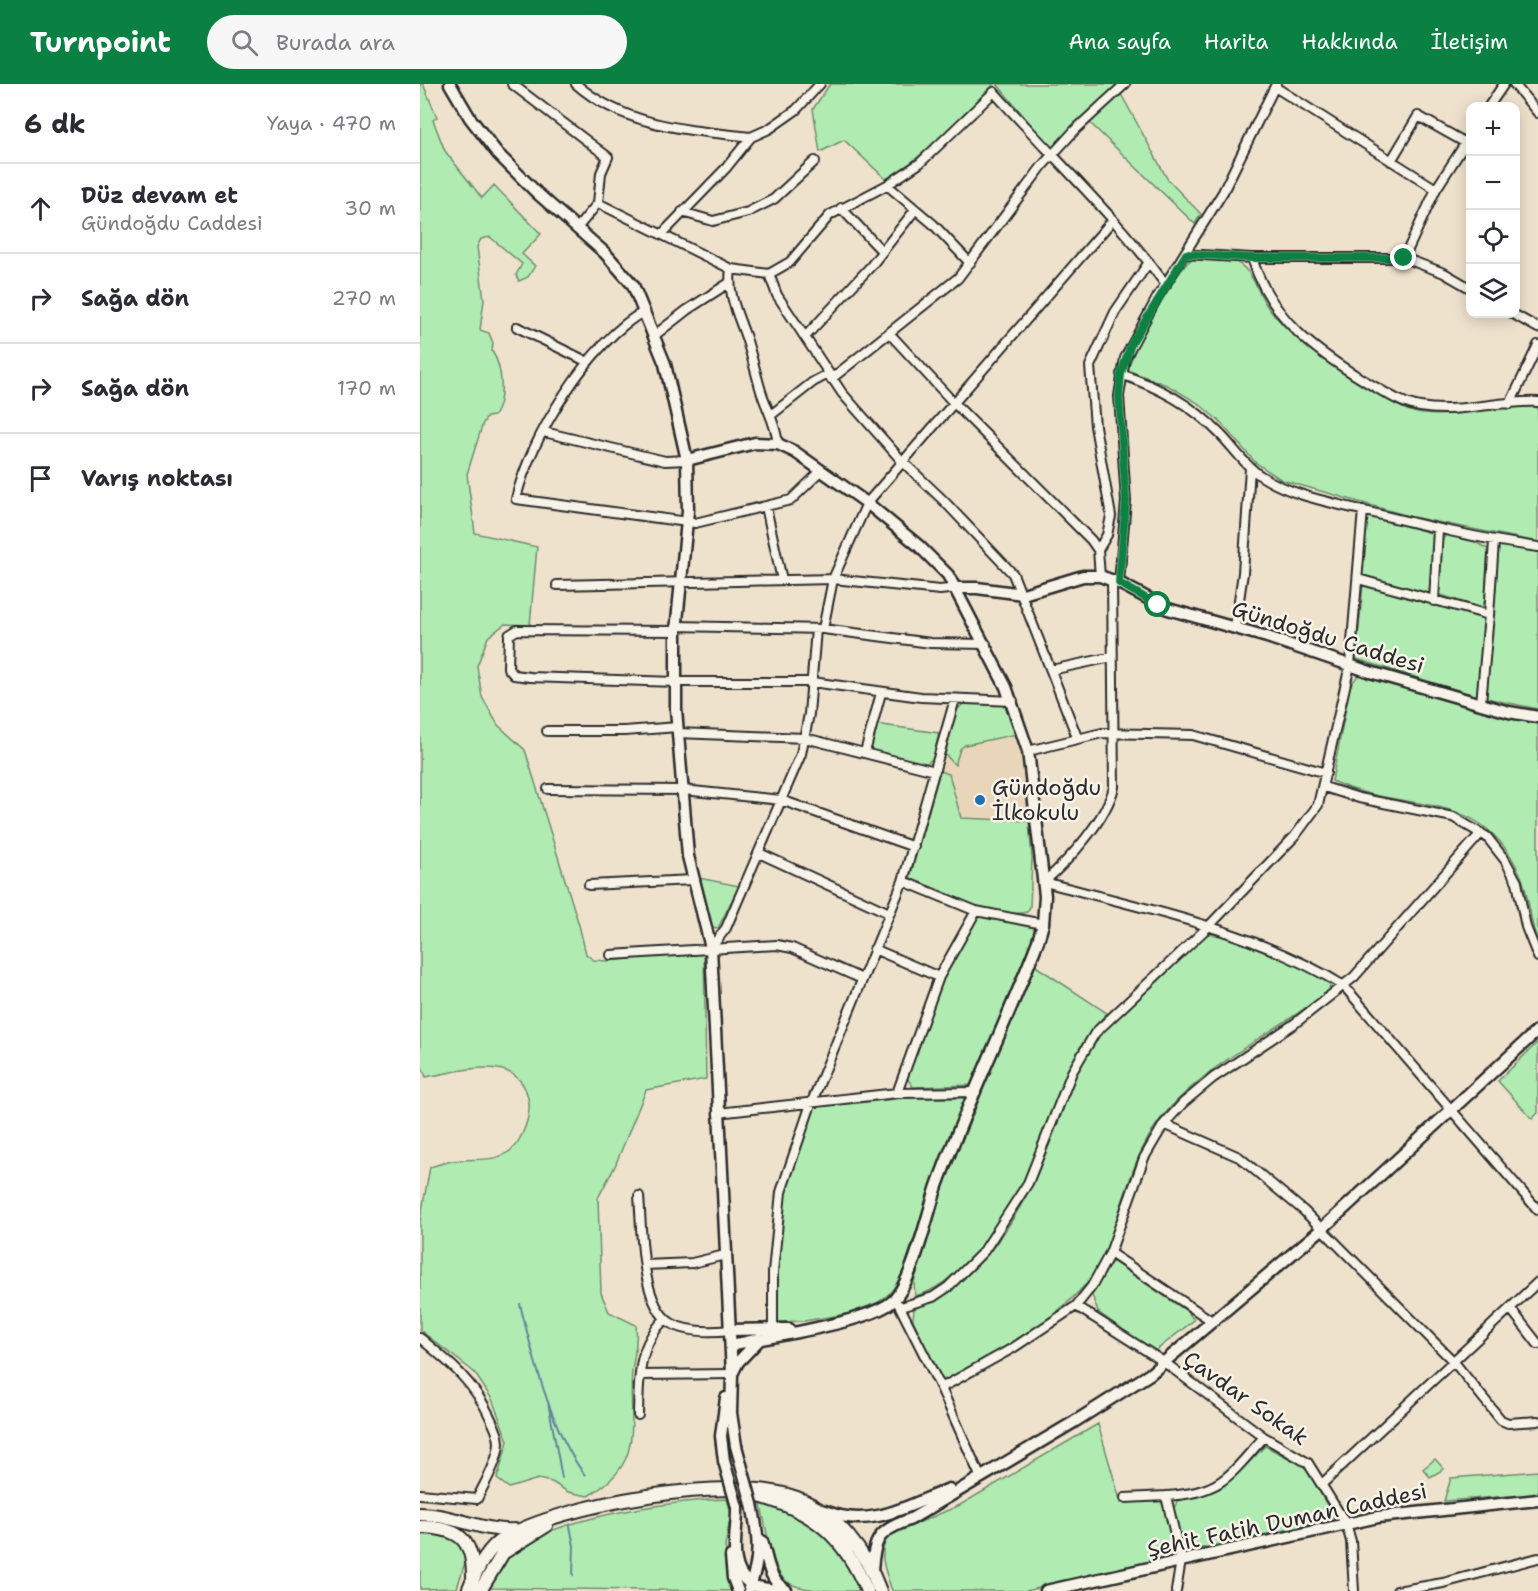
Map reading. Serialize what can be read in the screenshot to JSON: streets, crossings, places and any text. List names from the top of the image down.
{
  "streets": {
    "street": ["Gündoğdu Caddesi", "Çavdar Sokak", "Şehit Fatih Duman Caddesi"]
  },
  "crossings": [
    ["Çavdar Sokak", "Şehit Fatih Duman Caddesi"]
  ],
  "places": ["Gündoğdu İlkokulu"],
  "page": {
    "header": "Turnpoint",
    "search": "Burada ara",
    "nav": [
      "Ana sayfa",
      "Harita",
      "Hakkında",
      "İletişim"
    ],
    "heading": ["6 dk", "Yaya · 470 m"],
    "map_buttons": ["+", "−"],
    "list": [
      ["Düz devam et", "Gündoğdu Caddesi", "30 m"],
      ["Sağa dön", "270 m"],
      ["Sağa dön", "170 m"],
      "Varış noktası"
    ]
  }
}
